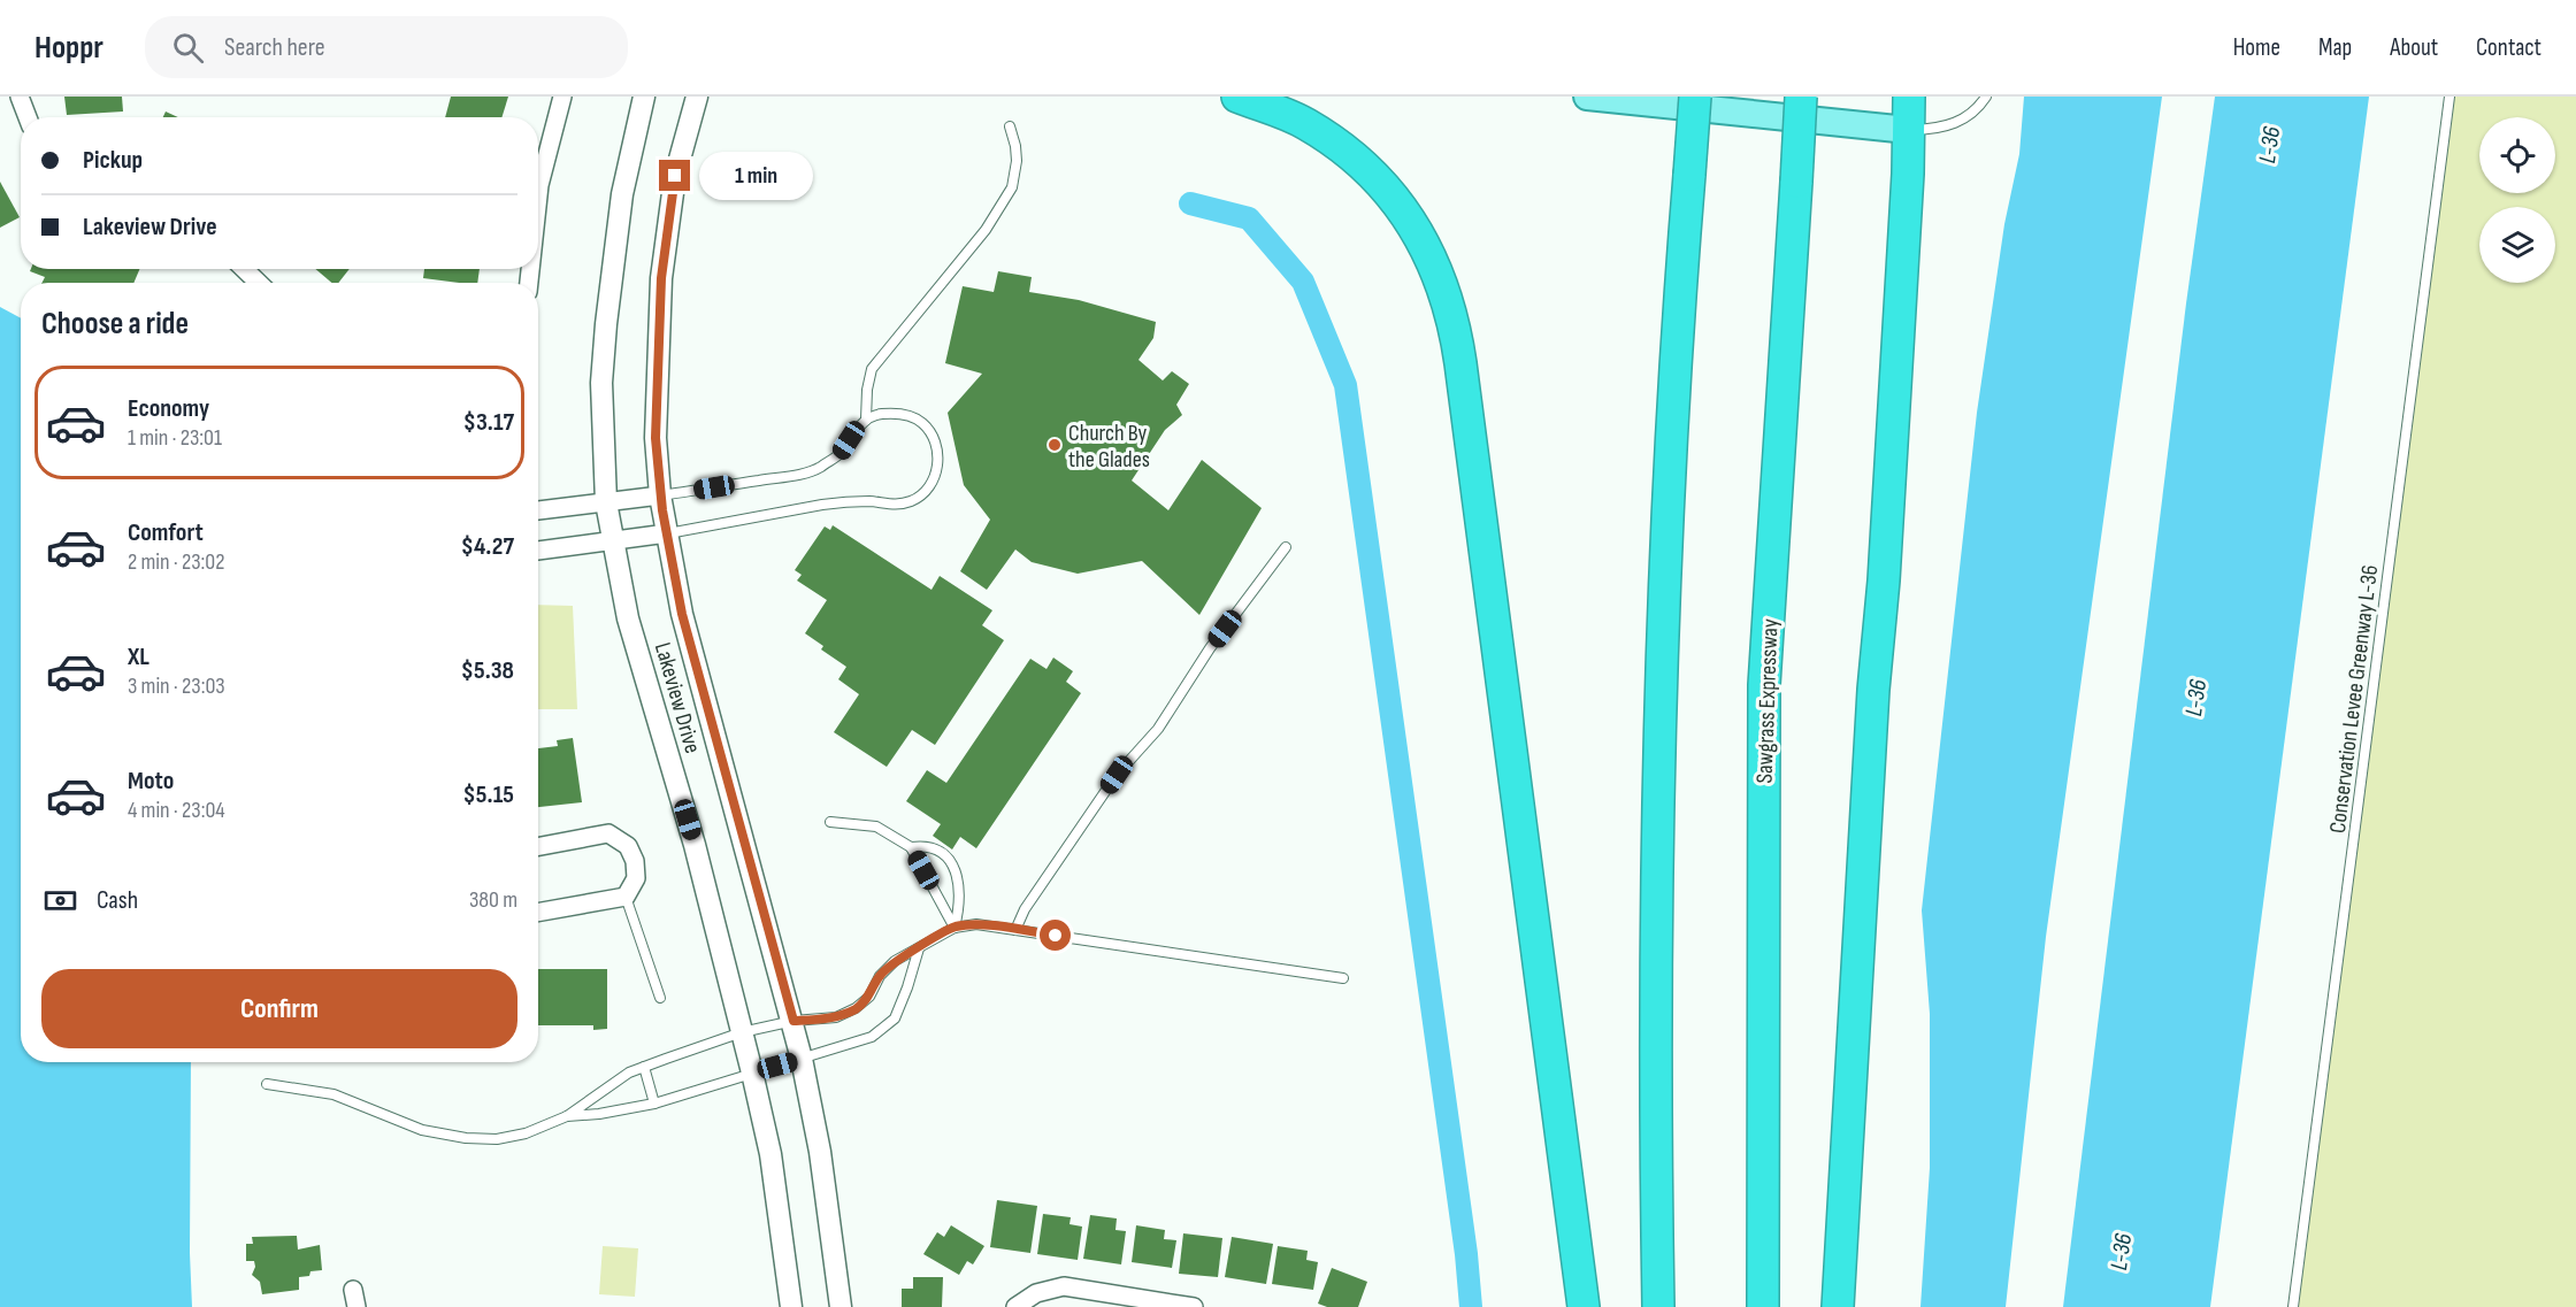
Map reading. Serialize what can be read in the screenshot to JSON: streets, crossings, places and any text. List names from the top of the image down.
{
  "streets": {
    "highway": ["Sawgrass Expressway"],
    "street": ["Lakeview Drive"],
    "lane": ["Conservation Levee Greenway L-36"]
  },
  "water": ["L-36"],
  "places": ["Church By the Glades"],
  "page": {
    "header": "Hoppr",
    "search": "Search here",
    "nav": [
      "Home",
      "Map",
      "About",
      "Contact"
    ],
    "banner": ["Pickup", "Lakeview Drive"],
    "bubble": "1 min",
    "heading": "Choose a ride",
    "list": [
      {
        "name": "Economy",
        "note": "1 min · 23:01",
        "value": "$3.17"
      },
      {
        "name": "Comfort",
        "note": "2 min · 23:02",
        "value": "$4.27"
      },
      {
        "name": "XL",
        "note": "3 min · 23:03",
        "value": "$5.38"
      },
      {
        "name": "Moto",
        "note": "4 min · 23:04",
        "value": "$5.15"
      }
    ],
    "pay": ["Cash", "380 m"],
    "buttons": "Confirm"
  }
}
